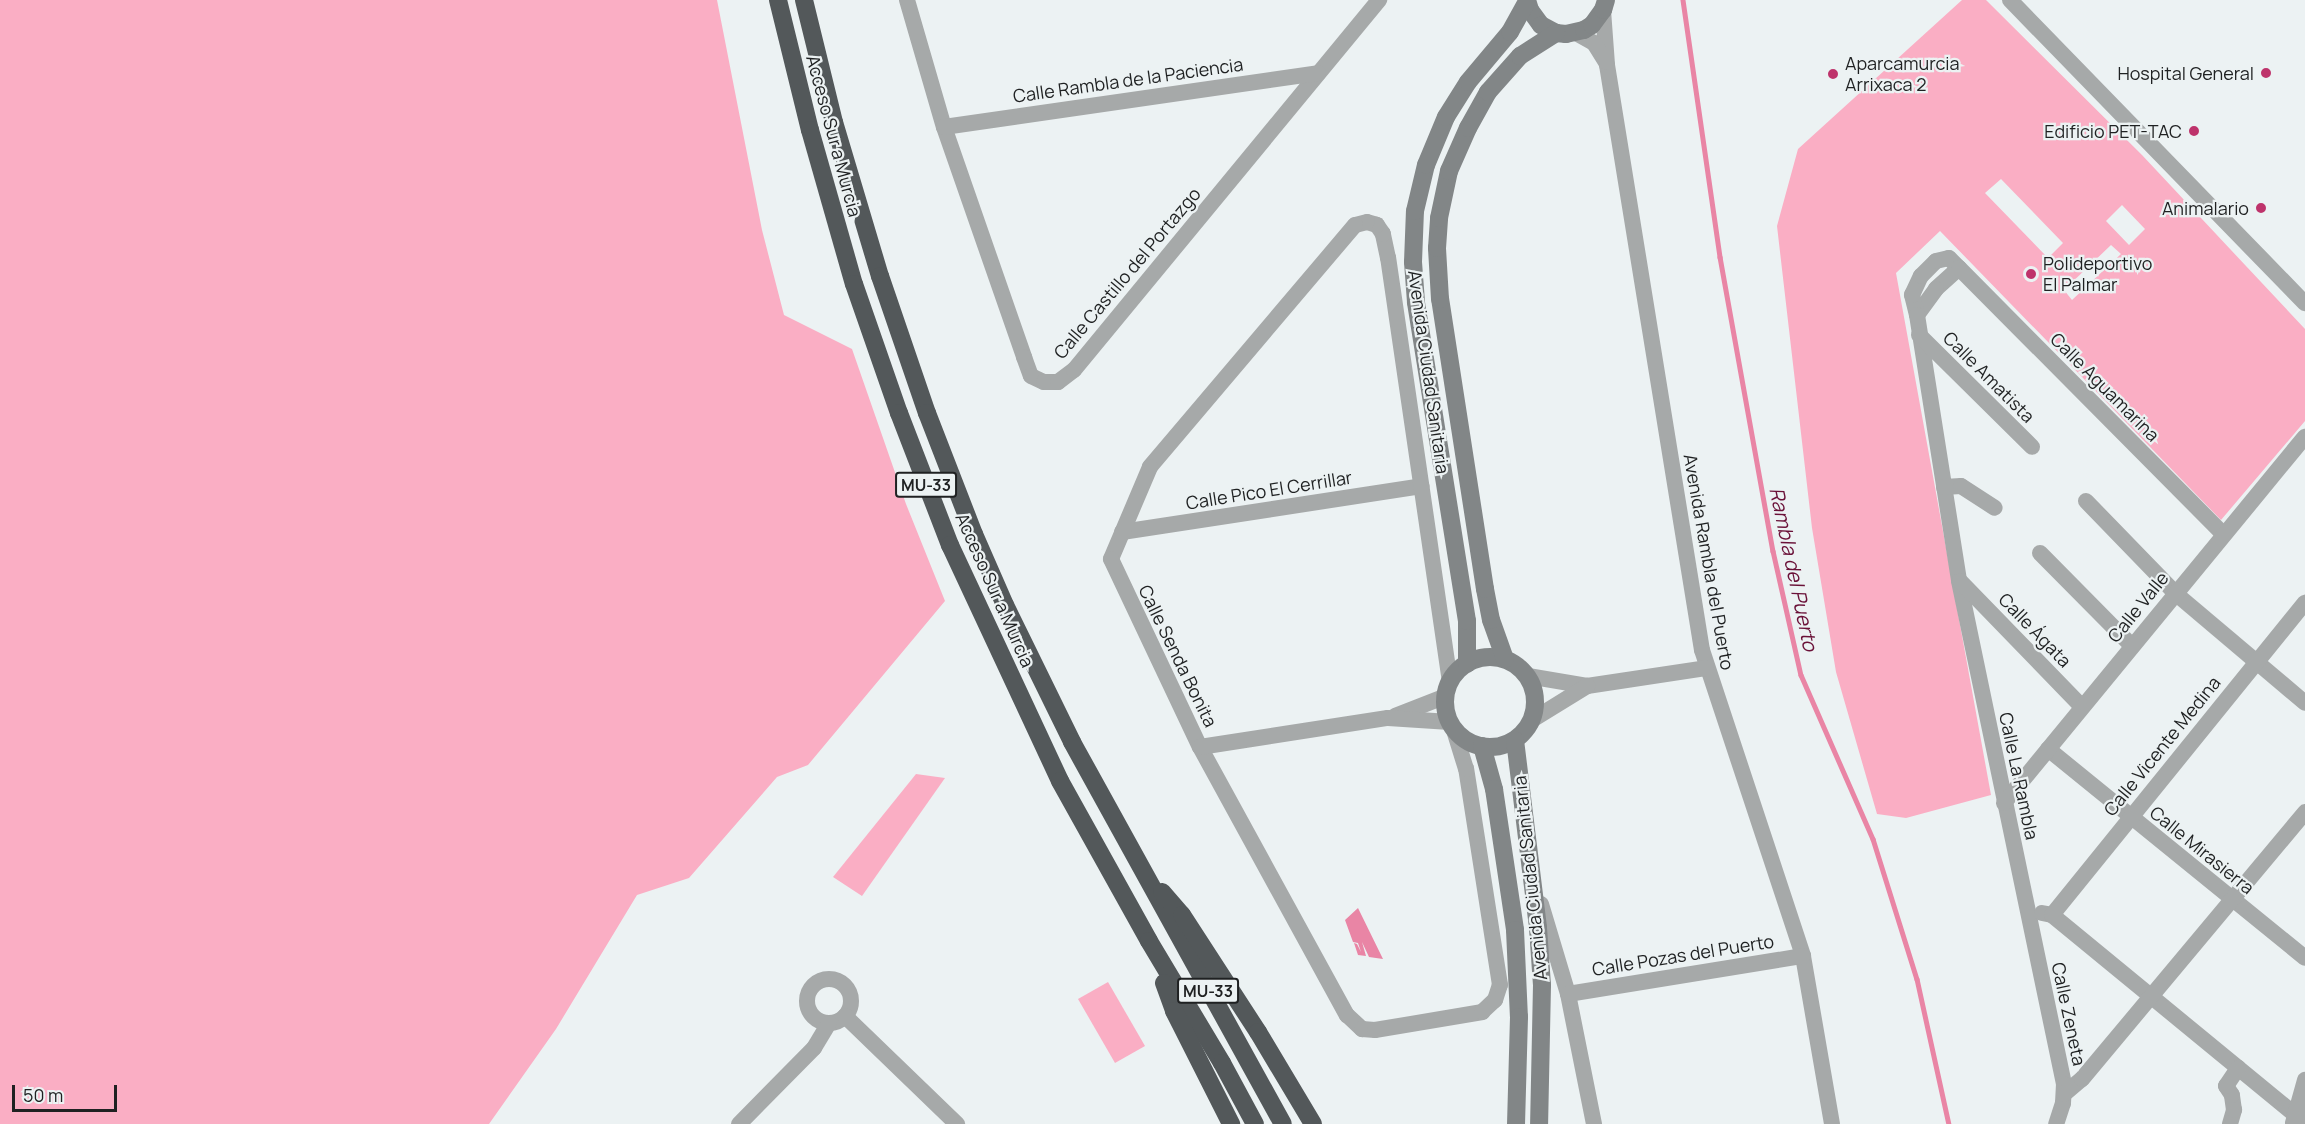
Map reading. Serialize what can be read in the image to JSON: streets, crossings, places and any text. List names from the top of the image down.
{
  "streets": {
    "highway": ["Acceso Sur a Murcia", "MU-33"],
    "street": [
      "Calle Rambla de la Paciencia",
      "Calle Castillo del Portazgo",
      "Avenida Ciudad Sanitaria",
      "Calle Amatista",
      "Calle Aguamarina",
      "Calle Pico El Cerrillar",
      "Avenida Rambla del Puerto",
      "Calle Valle",
      "Calle Ágata",
      "Calle Senda Bonita",
      "Calle Vicente Medina",
      "Calle La Rambla",
      "Calle Mirasierra",
      "Calle Pozas del Puerto",
      "Calle Zeneta"
    ]
  },
  "crossings": [
    ["Calle Rambla de la Paciencia", "Calle Castillo del Portazgo"],
    ["Avenida Ciudad Sanitaria", "Calle Senda Bonita"],
    ["Calle Amatista", "Calle La Rambla"],
    ["Calle Aguamarina", "Calle Valle"],
    ["Calle Aguamarina", "Calle La Rambla"],
    ["Calle Pico El Cerrillar", "Calle Senda Bonita"],
    ["Avenida Rambla del Puerto", "Calle Pozas del Puerto"],
    ["Calle Valle", "Calle Ágata"],
    ["Calle Valle", "Calle La Rambla"],
    ["Calle Valle", "Calle Mirasierra"],
    ["Calle Ágata", "Calle La Rambla"],
    ["Calle Vicente Medina", "Calle Mirasierra"],
    ["Calle La Rambla", "Calle Zeneta"]
  ],
  "water": ["Rambla del Puerto"],
  "places": [
    "Hospital General",
    "Aparcamurcia Arrixaca 2",
    "Edificio PET-TAC",
    "Animalario",
    "Polideportivo El Palmar"
  ],
  "scale_bar": "50 m"
}
